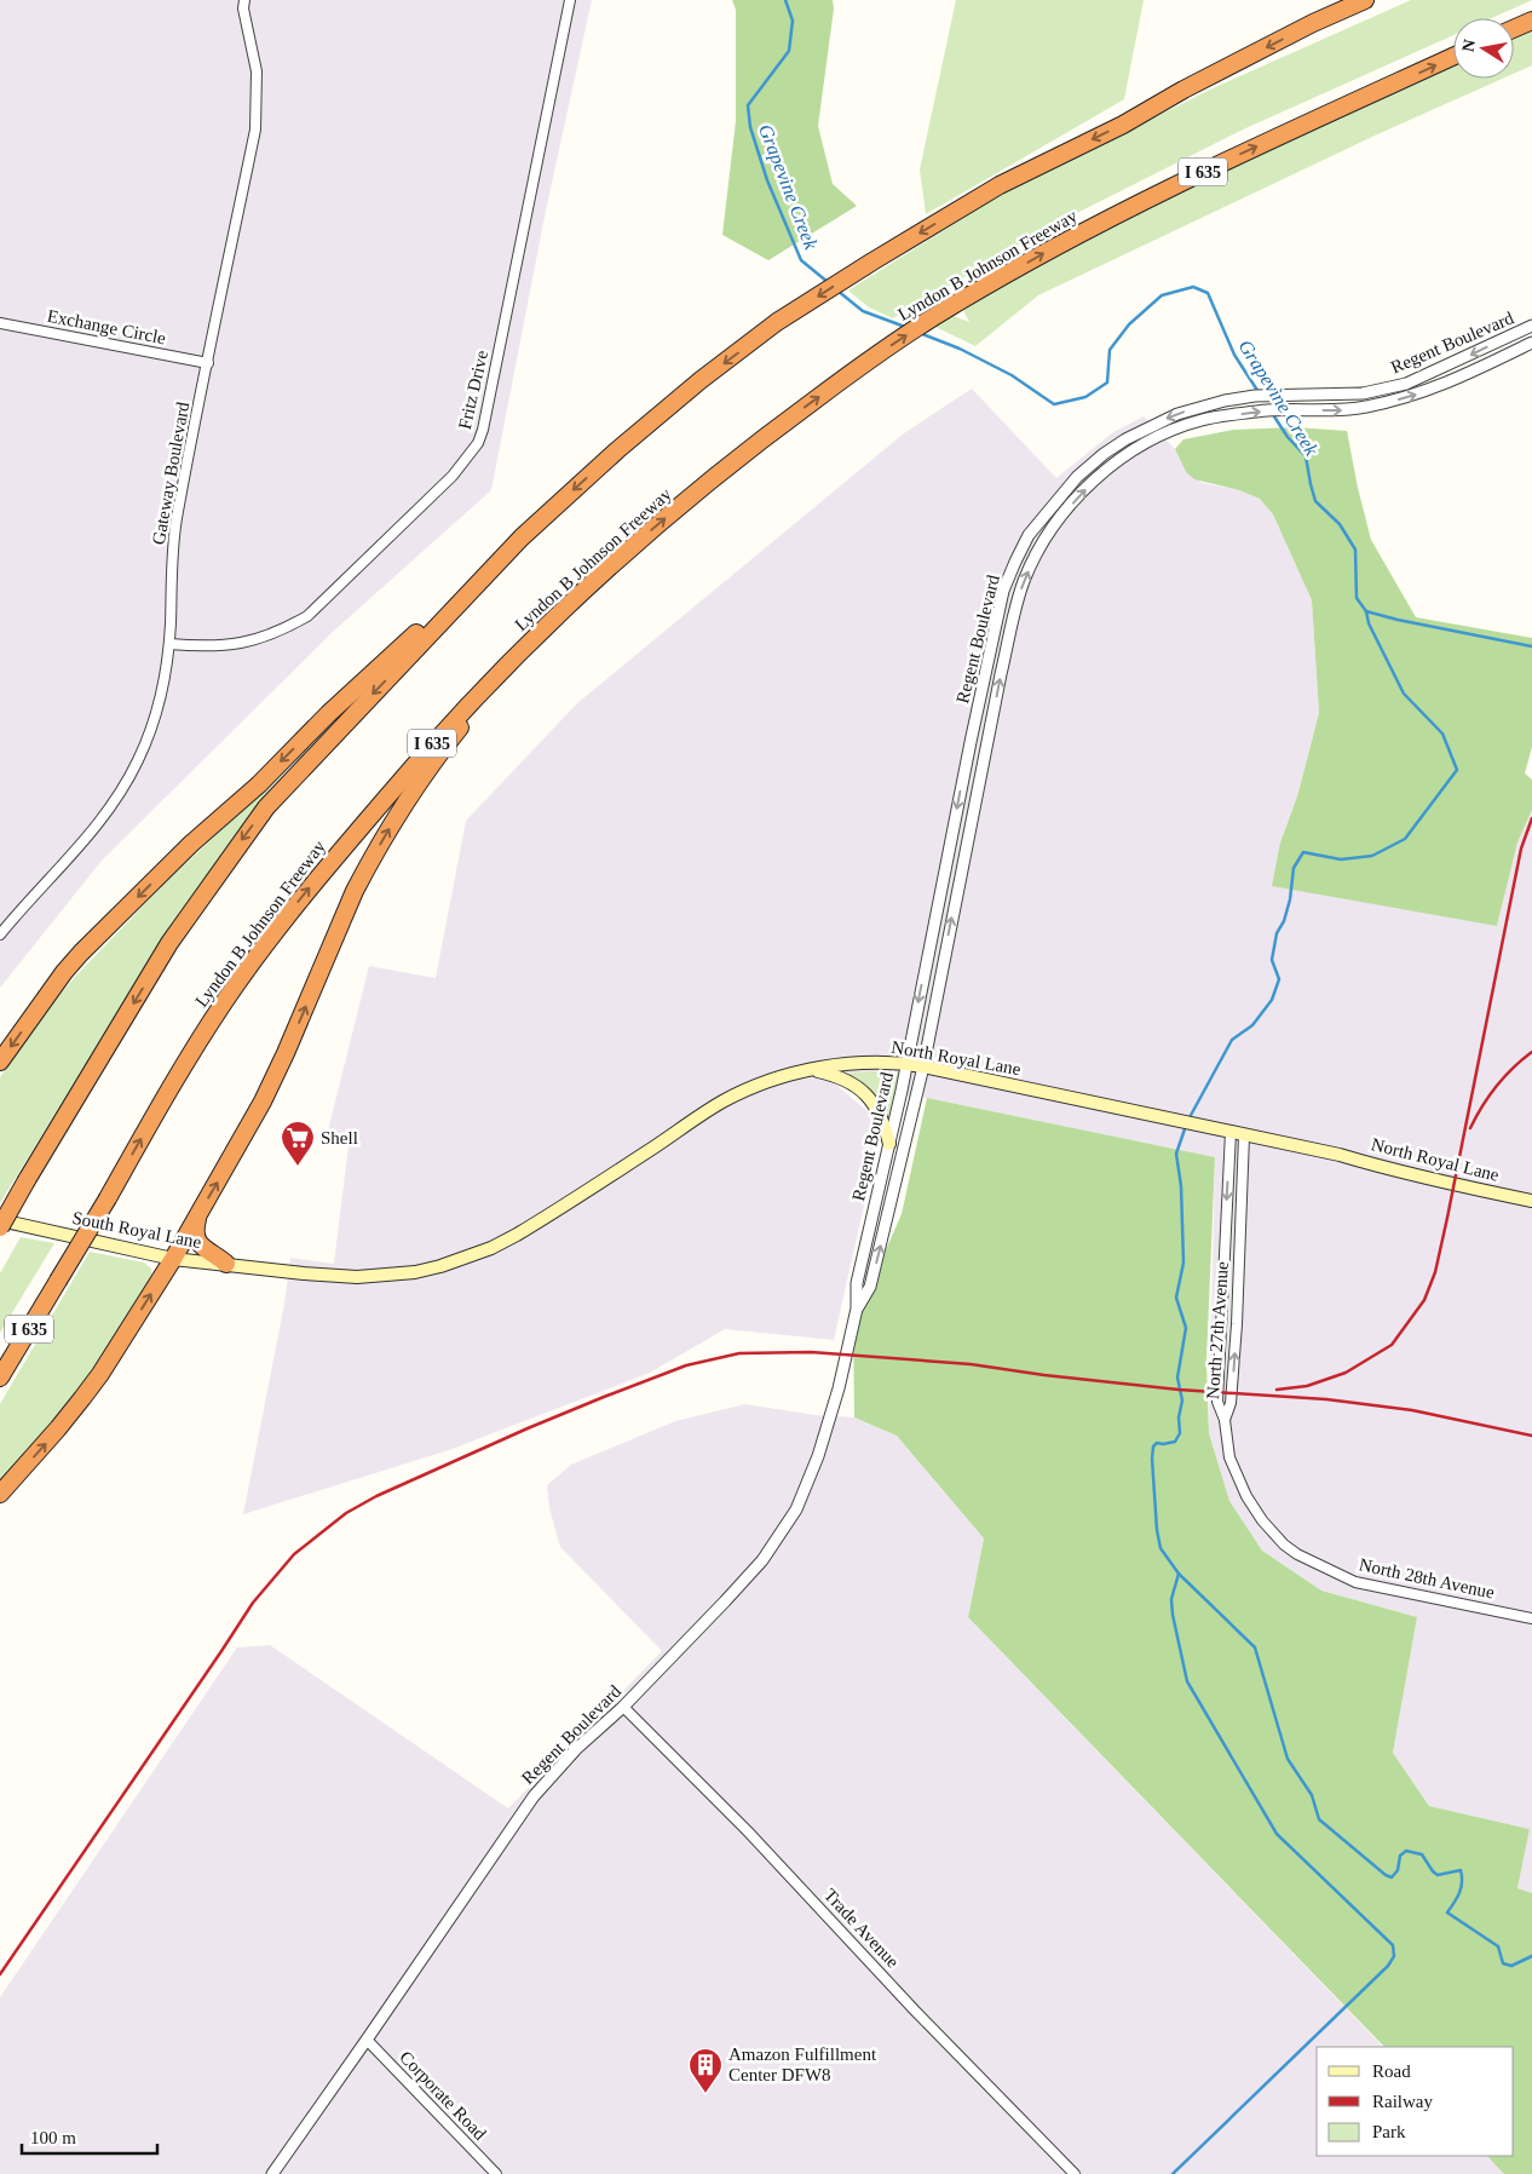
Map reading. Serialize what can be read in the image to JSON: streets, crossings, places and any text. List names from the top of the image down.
{
  "streets": {
    "highway": ["I 635", "Lyndon B Johnson Freeway"],
    "main road": ["North Royal Lane", "South Royal Lane"],
    "street": [
      "Exchange Circle",
      "Regent Boulevard",
      "Fritz Drive",
      "Gateway Boulevard",
      "North 27th Avenue",
      "North 28th Avenue",
      "Trade Avenue",
      "Corporate Road"
    ]
  },
  "crossings": [
    ["Exchange Circle", "Gateway Boulevard"],
    ["Regent Boulevard", "North Royal Lane"],
    ["Regent Boulevard", "Trade Avenue"],
    ["Regent Boulevard", "Corporate Road"],
    ["Fritz Drive", "Gateway Boulevard"],
    ["North Royal Lane", "South Royal Lane"],
    ["North Royal Lane", "North 27th Avenue"],
    ["North 27th Avenue", "North 28th Avenue"]
  ],
  "water": ["Grapevine Creek"],
  "places": {
    "supermarket": ["Shell"],
    "building": ["Amazon Fulfillment Center DFW8"]
  },
  "legend": ["Road", "Railway", "Park"],
  "scale_bar": "100 m",
  "north": "left"
}
